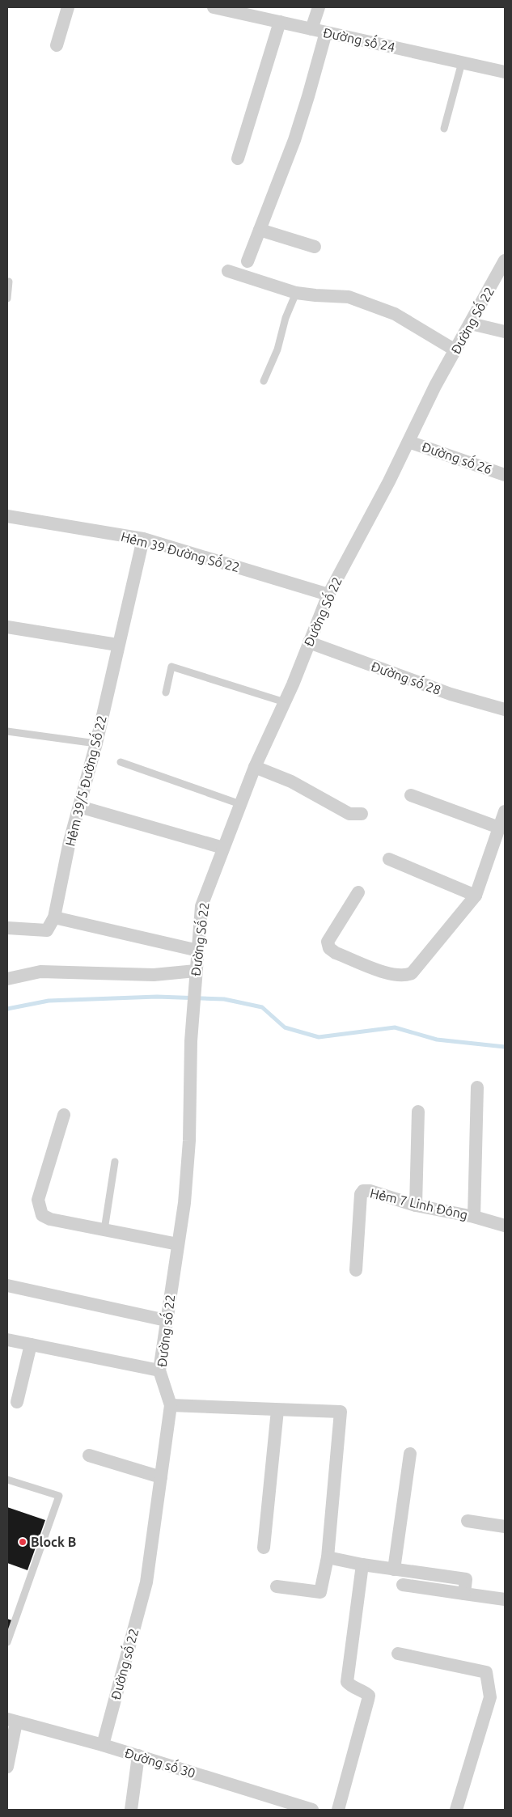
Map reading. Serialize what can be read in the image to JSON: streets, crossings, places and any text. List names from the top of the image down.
{
  "streets": {
    "street": [
      "Đường số 24",
      "Đường Số 22",
      "Đường số 26",
      "Hẻm 39 Đường Số 22",
      "Đường số 28",
      "Hẻm 39/5 Đường Số 22",
      "Hẻm 7 Linh Đông",
      "Đường số 22",
      "Đường số 30"
    ]
  },
  "crossings": [
    ["Đường Số 22", "Đường số 26"],
    ["Đường Số 22", "Hẻm 39 Đường Số 22"],
    ["Đường Số 22", "Đường số 28"],
    ["Đường Số 22", "Đường số 22"],
    ["Hẻm 39 Đường Số 22", "Hẻm 39/5 Đường Số 22"],
    ["Đường số 22", "Đường số 30"]
  ],
  "places": ["Block B"]
}
